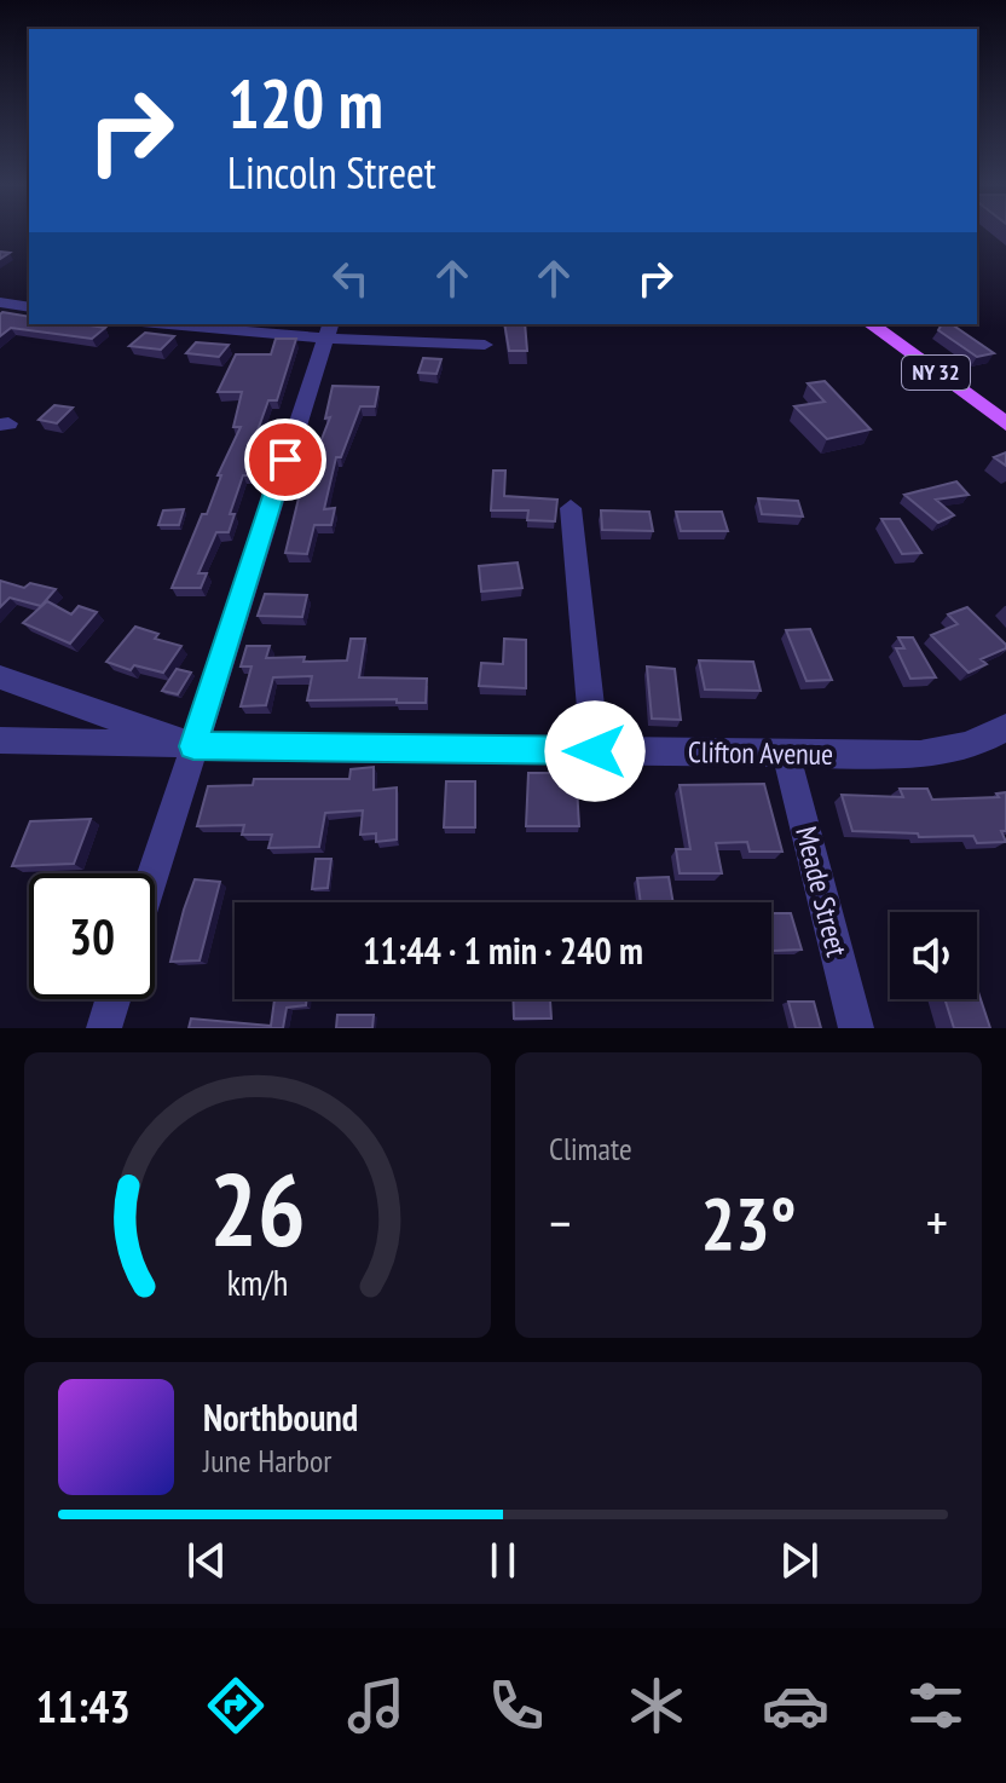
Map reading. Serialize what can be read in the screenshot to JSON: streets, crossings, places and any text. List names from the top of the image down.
{
  "streets": {
    "main road": ["NY 32"],
    "street": ["Clifton Avenue", "Meade Street"]
  },
  "crossings": [
    ["Clifton Avenue", "Meade Street"]
  ],
  "page": {
    "turn": ["120 m", "Lincoln Street"],
    "limit": "30",
    "trip": "11:44 · 1 min · 240 m",
    "tile": "Climate",
    "heat": ["−", "23°", "+"],
    "song": ["Northbound", "June Harbor"],
    "tabs": "11:43",
    "gauge": ["26", "km/h"]
  }
}
